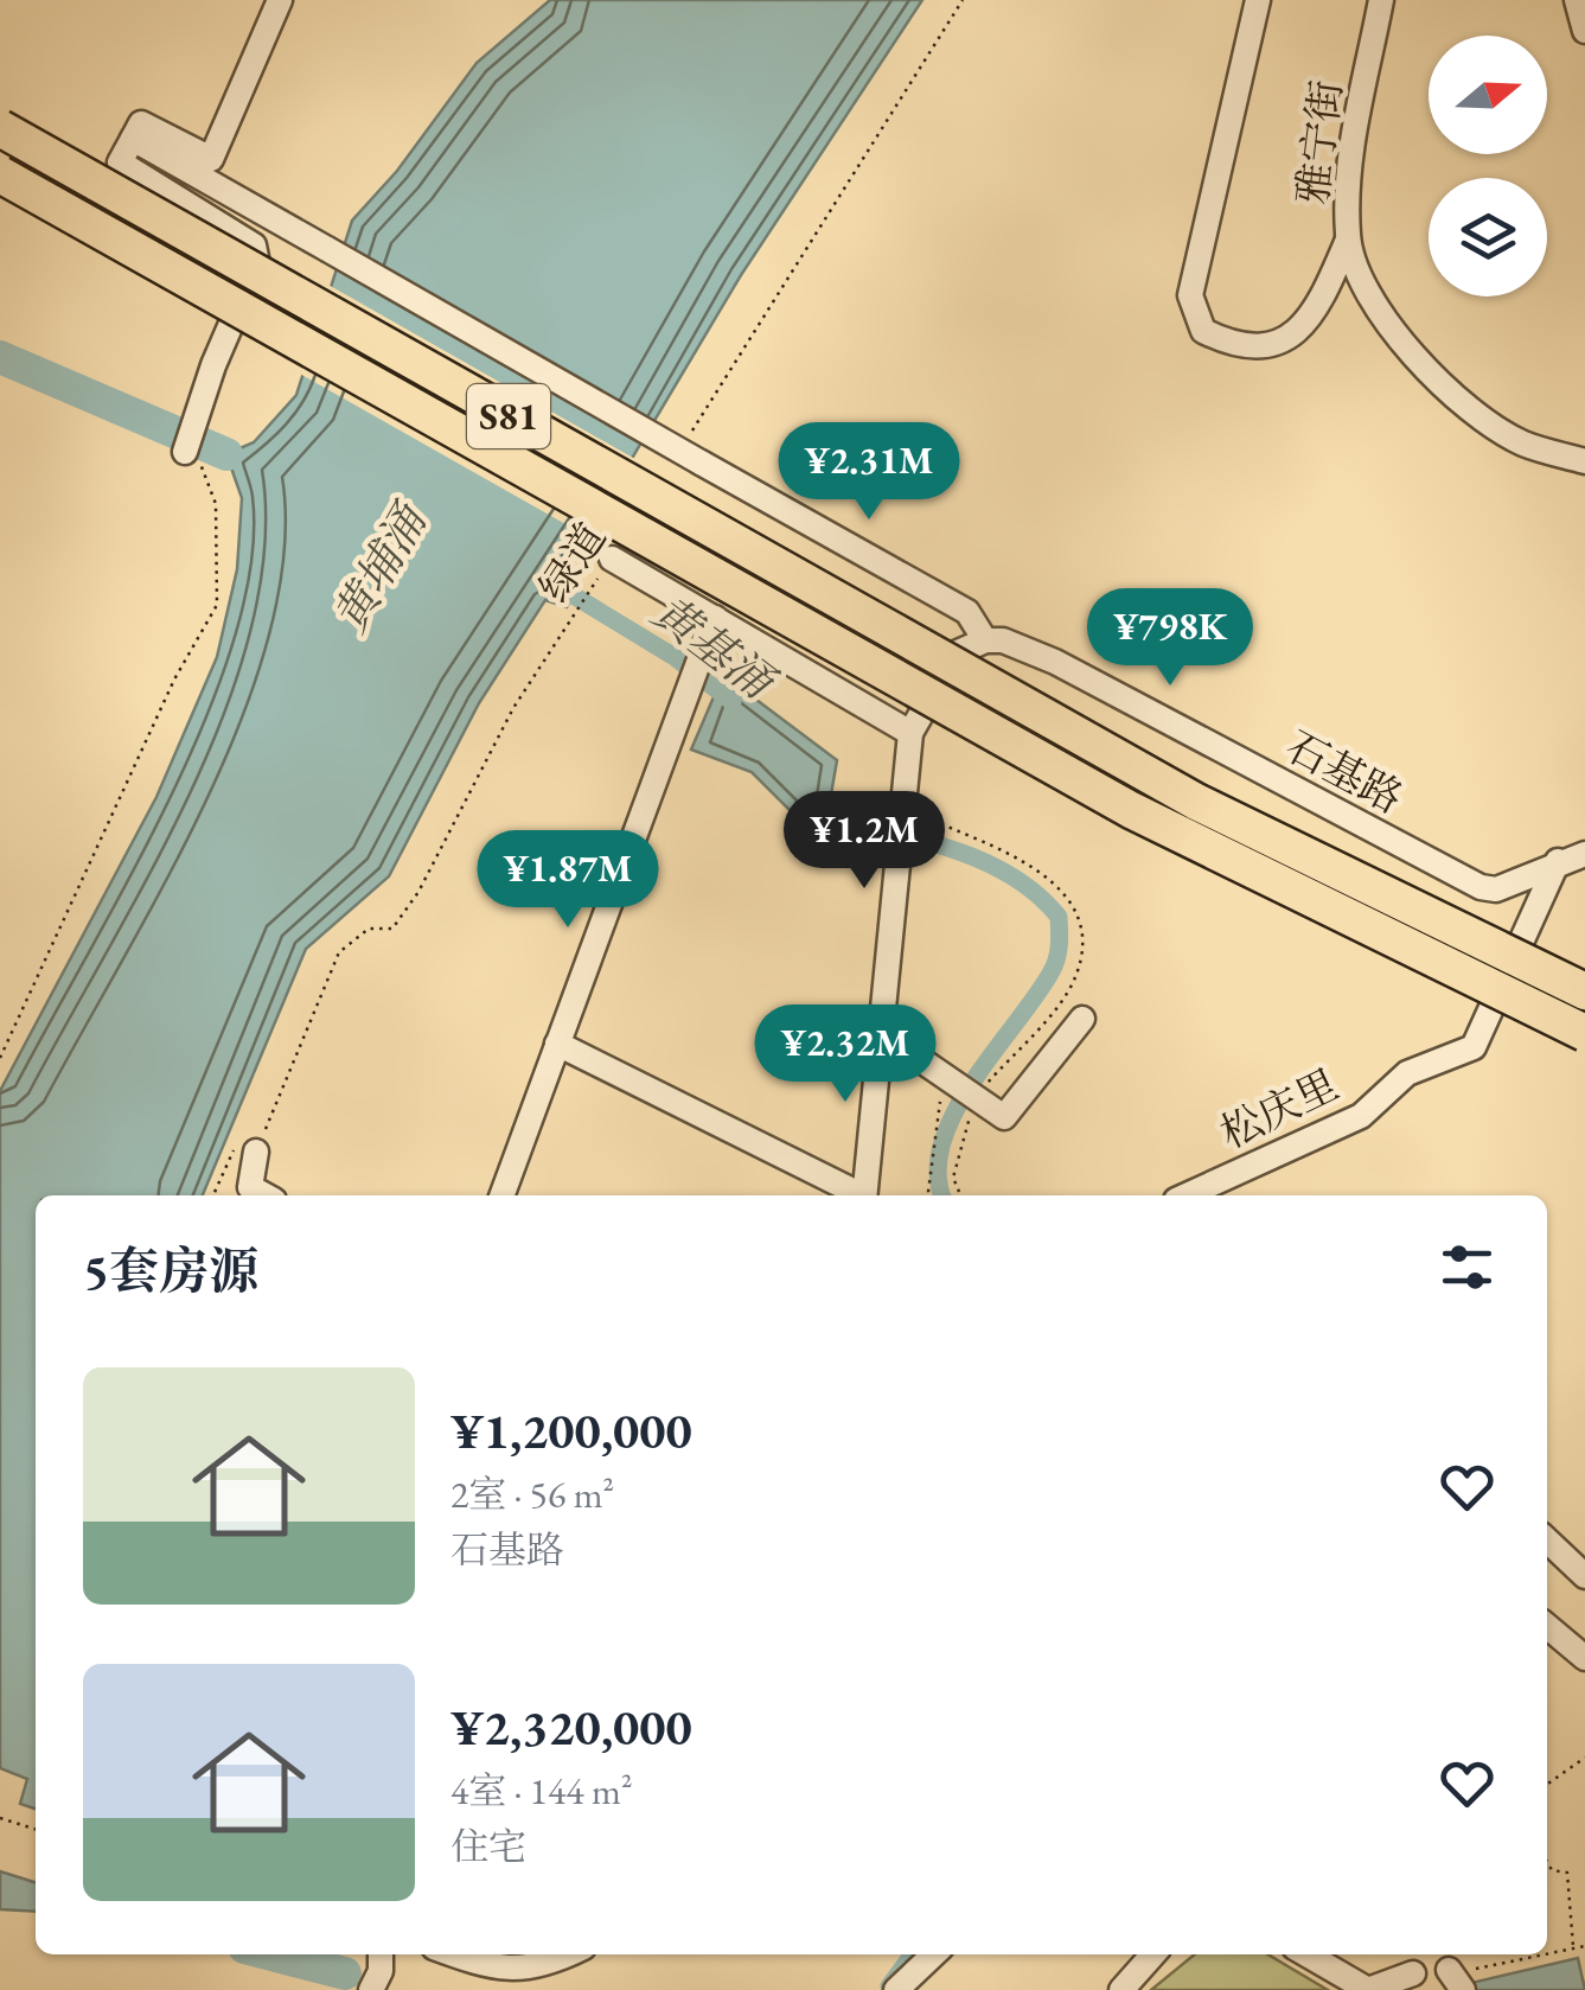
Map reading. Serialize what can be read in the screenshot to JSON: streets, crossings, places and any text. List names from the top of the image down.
{
  "streets": {
    "highway": ["S81"],
    "street": ["雅宁街", "石基路", "松庆里"],
    "path": ["绿道"]
  },
  "crossings": [
    ["石基路", "松庆里"]
  ],
  "water": ["黄埔涌", "黄基涌"],
  "north": "right",
  "page": {
    "price": [
      "¥2.31M",
      "¥798K",
      "¥1.2M",
      "¥1.87M",
      "¥2.32M"
    ],
    "heading": "5套房源",
    "list": [
      {
        "name": "¥1,200,000",
        "note": "2室 · 56 m² · 石基路"
      },
      {
        "name": "¥2,320,000",
        "note": "4室 · 144 m² · 住宅"
      }
    ]
  }
}
